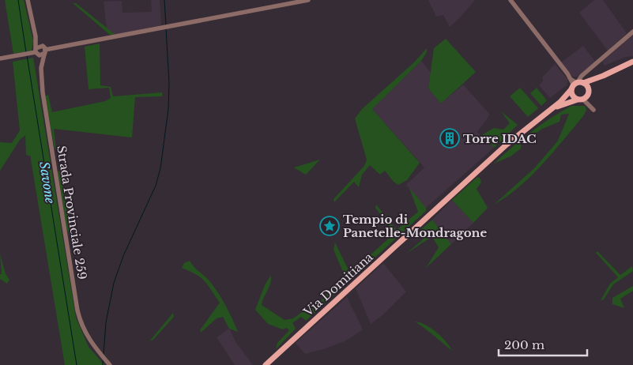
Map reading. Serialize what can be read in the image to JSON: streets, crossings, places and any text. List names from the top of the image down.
{
  "streets": {
    "main road": ["Via Domitiana"],
    "street": ["Strada Provinciale 259"]
  },
  "water": ["Savone"],
  "places": {
    "building": ["Torre IDAC"],
    "place": ["Tempio di Panetelle-Mondragone"]
  },
  "scale_bar": "200 m"
}
